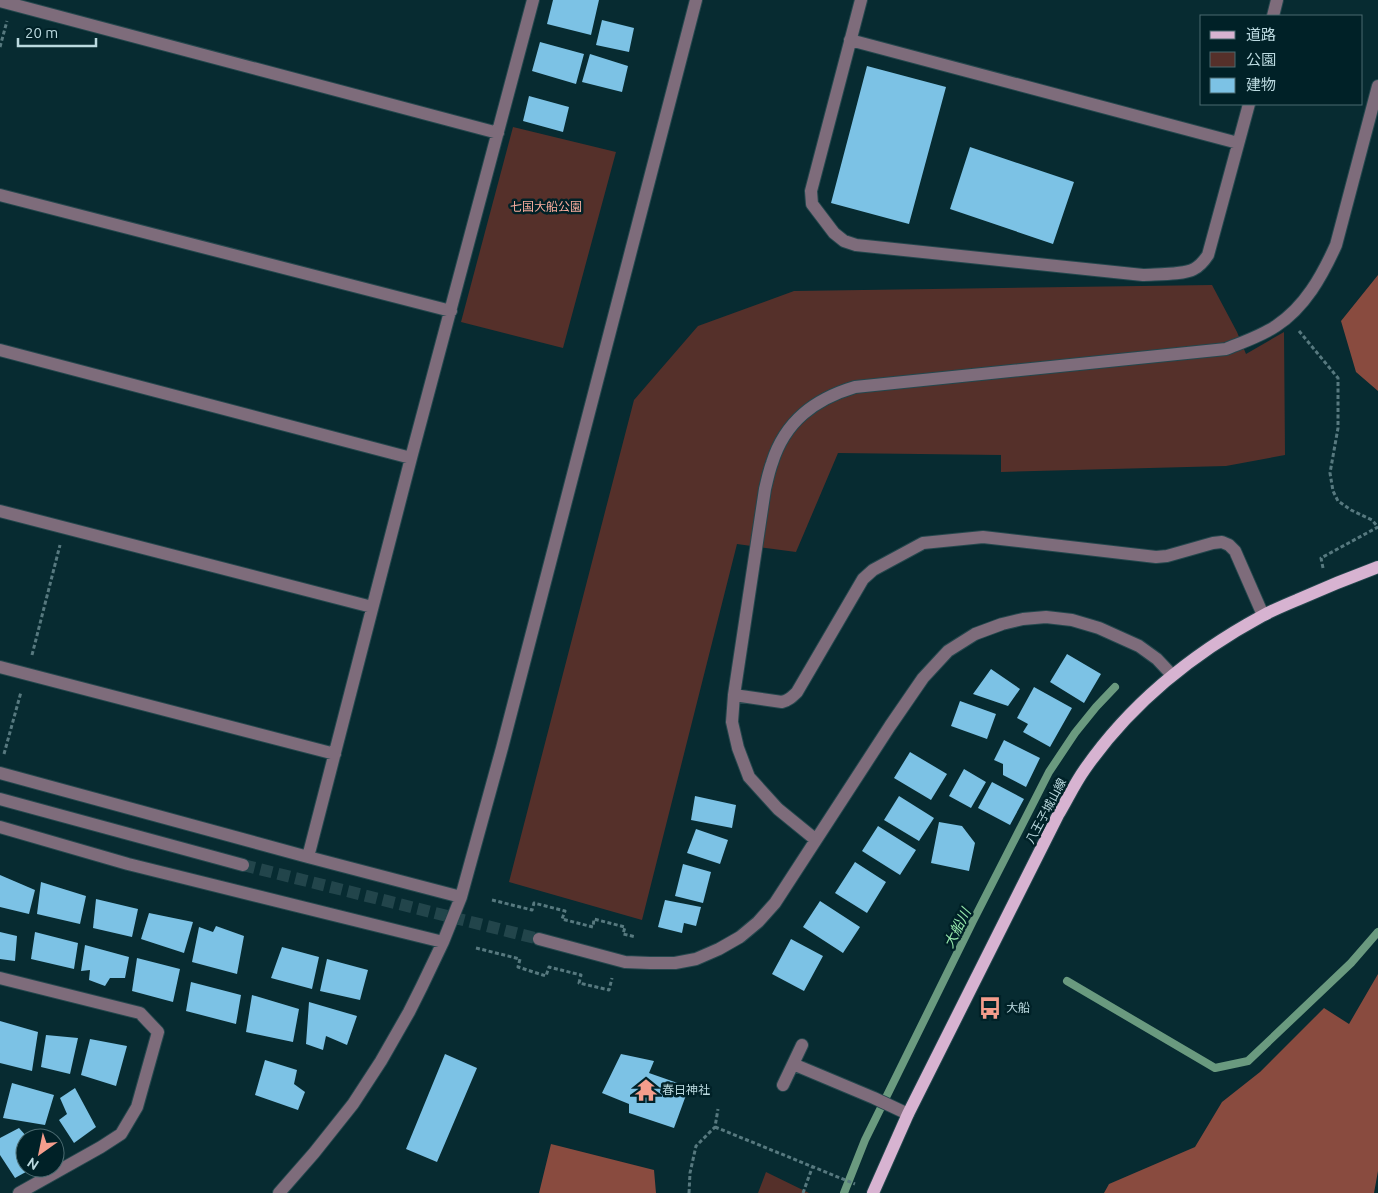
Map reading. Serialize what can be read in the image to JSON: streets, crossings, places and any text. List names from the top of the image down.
{
  "streets": {
    "main road": ["八王子城山線"]
  },
  "water": ["大船川"],
  "parks": ["七国大船公園"],
  "places": {
    "bus stop": ["大船"],
    "temple": ["春日神社"]
  },
  "legend": ["道路", "公園", "建物"],
  "scale_bar": "20 m",
  "north": "bottom left"
}
